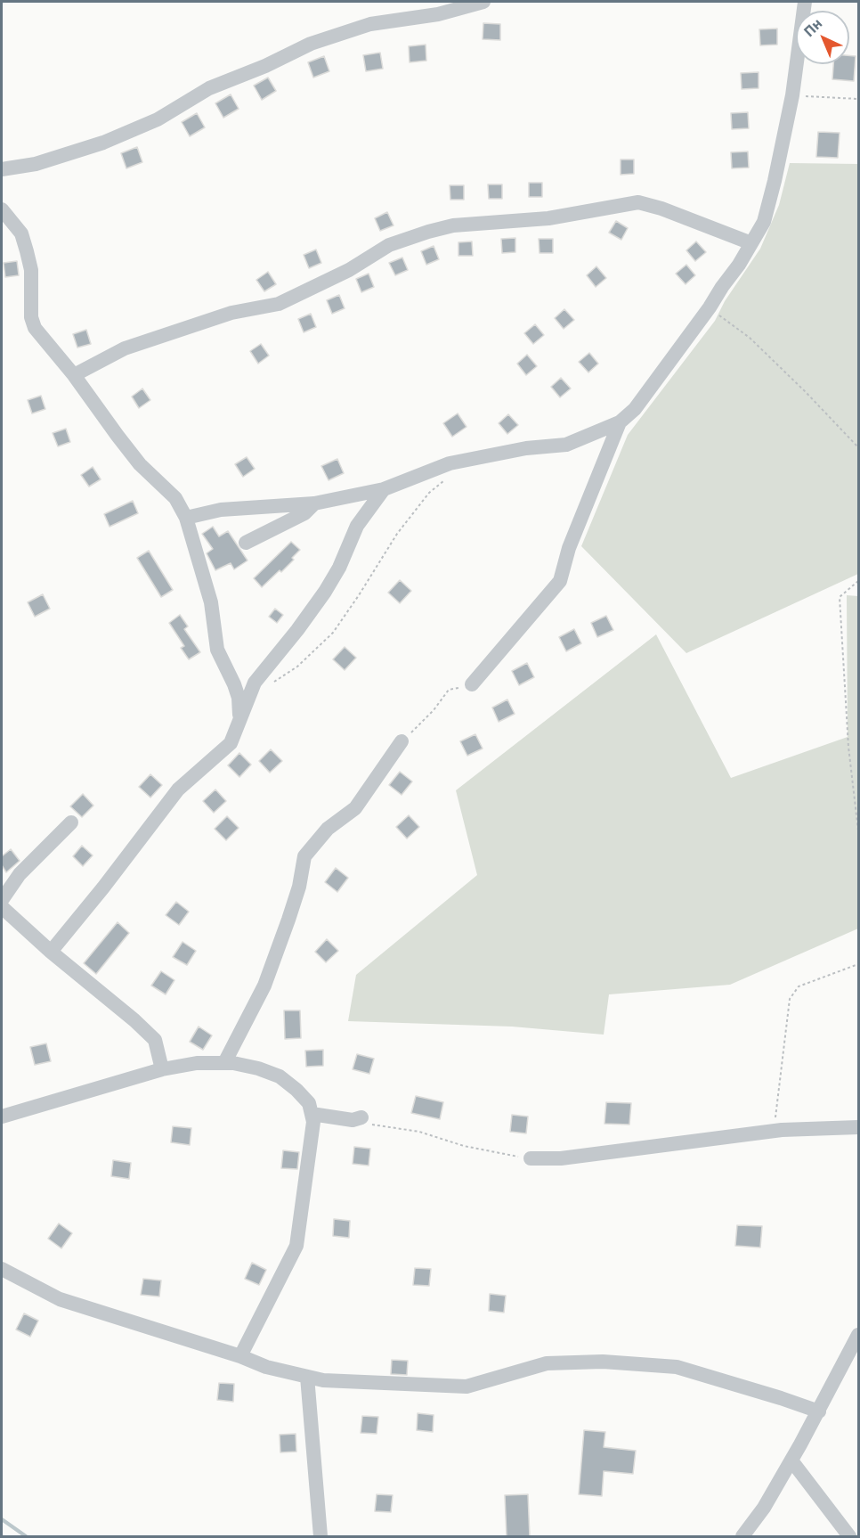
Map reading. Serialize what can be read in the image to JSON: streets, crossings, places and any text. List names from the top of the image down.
{
  "north": "top left"
}
